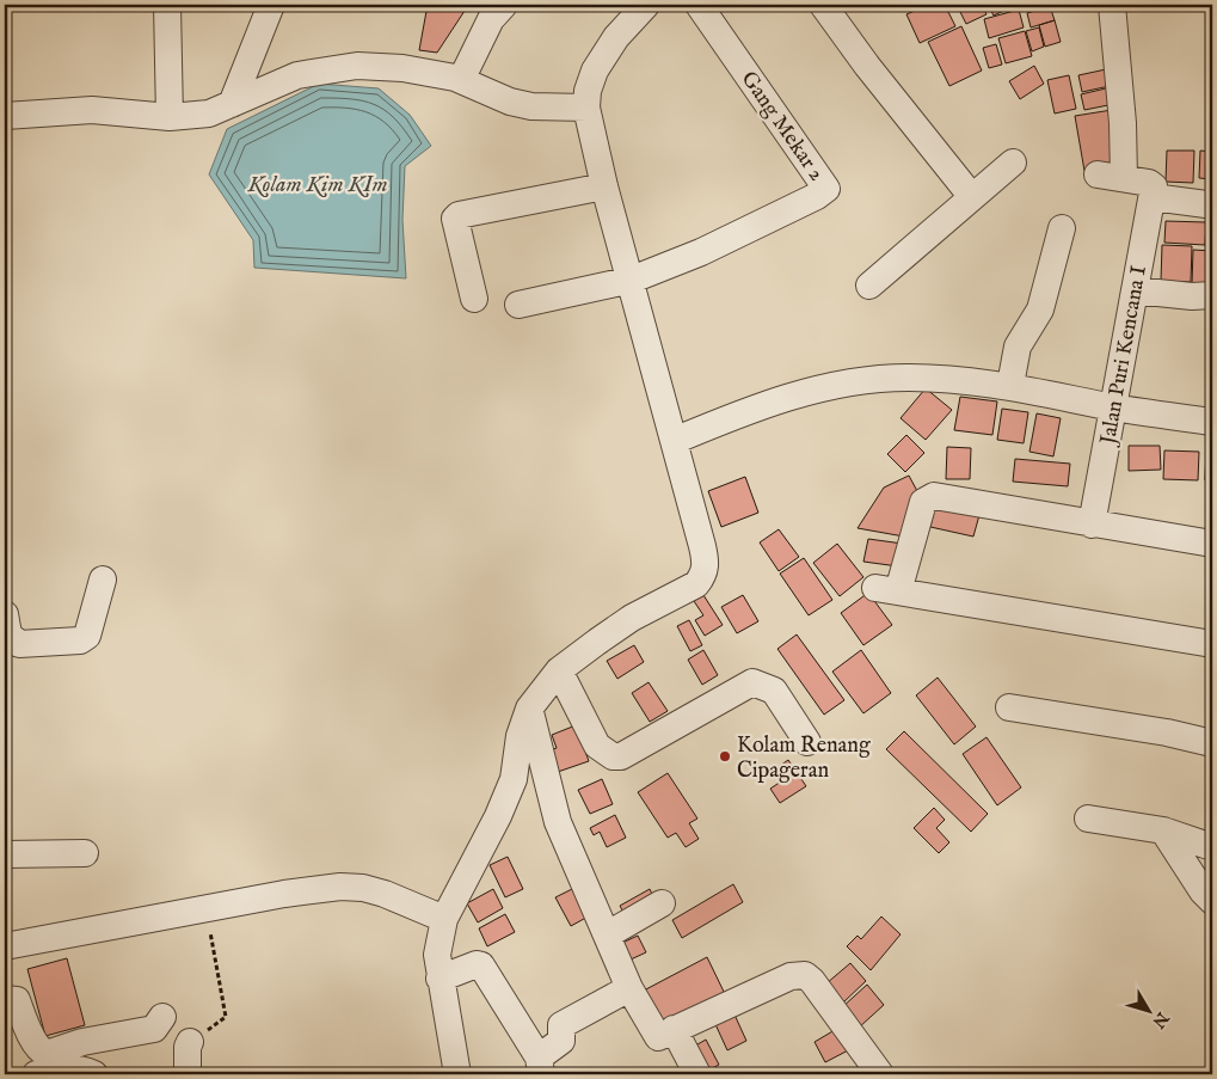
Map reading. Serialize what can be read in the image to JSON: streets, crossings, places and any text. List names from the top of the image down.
{
  "streets": {
    "street": ["Gang Mekar 2", "Jalan Puri Kencana I"]
  },
  "water": ["Kolam Kim KIm"],
  "places": ["Kolam Renang Cipageran"],
  "north": "bottom right"
}
